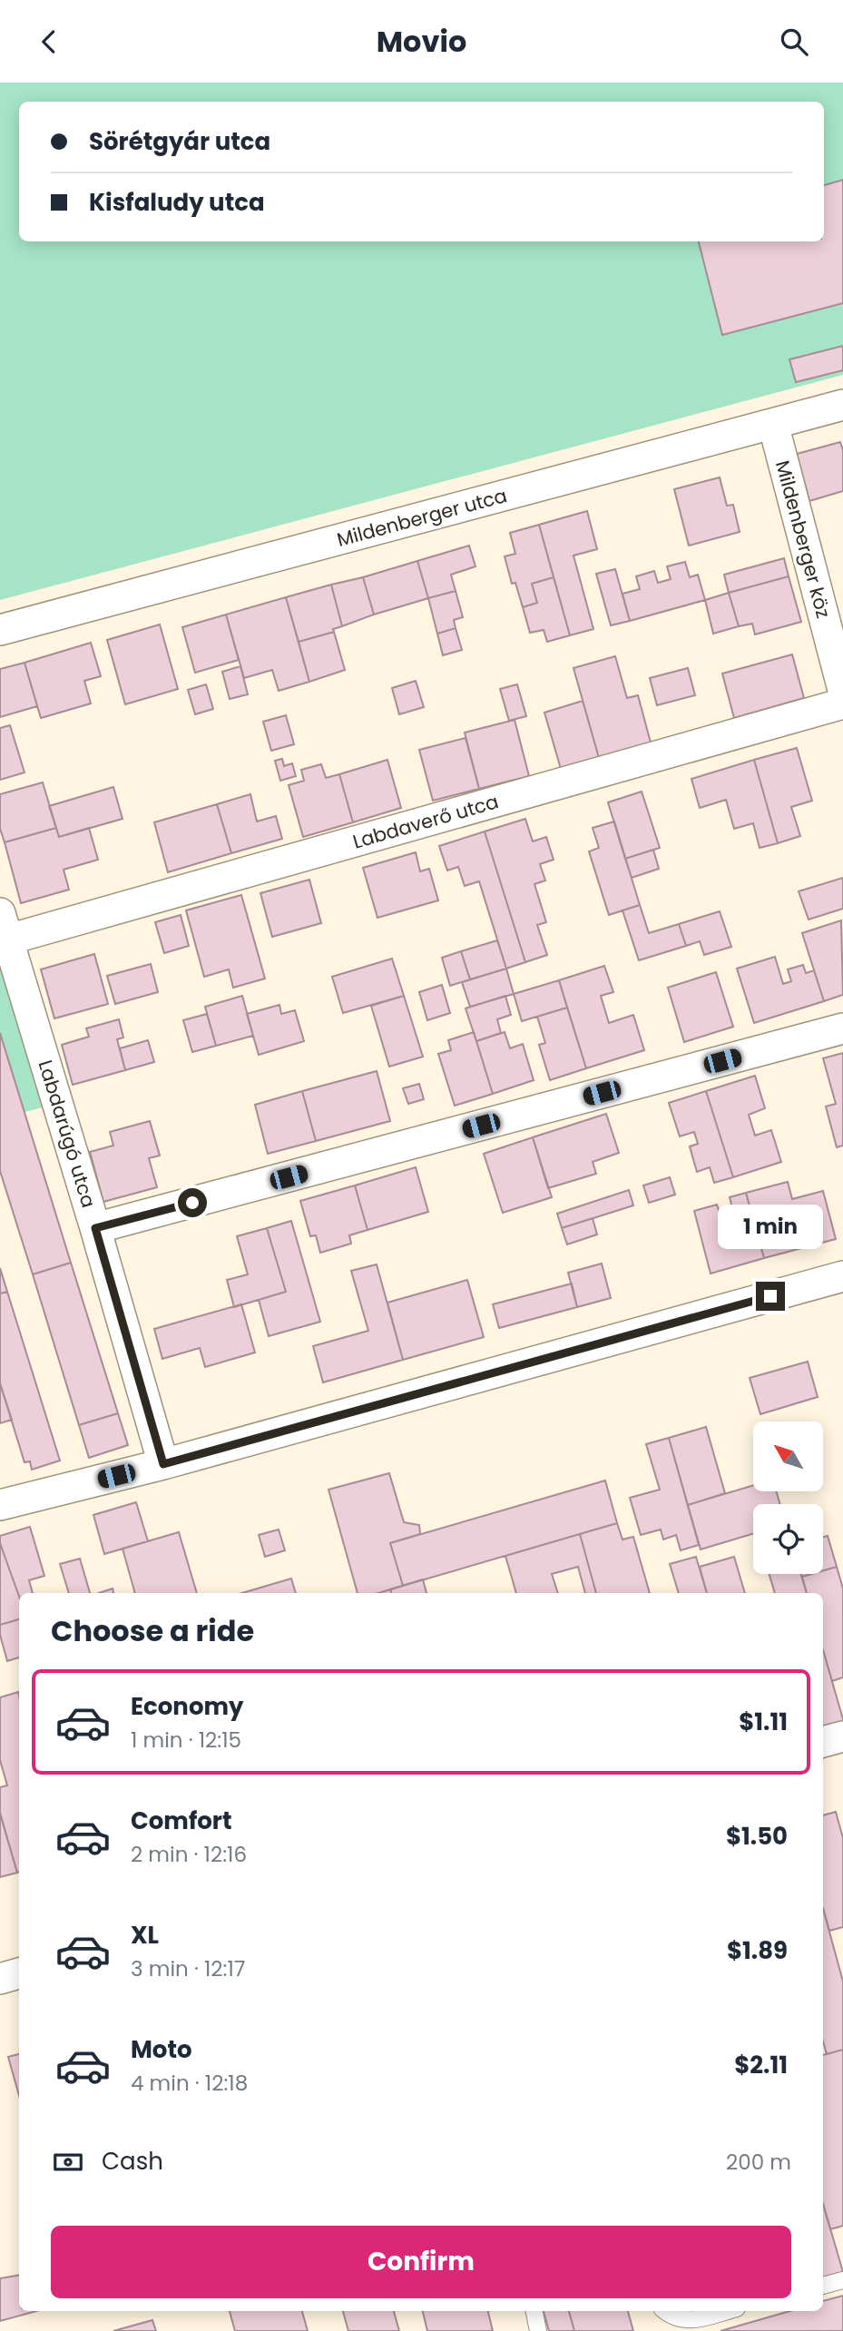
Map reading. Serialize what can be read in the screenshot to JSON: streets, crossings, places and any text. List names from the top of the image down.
{
  "streets": {
    "street": [
      "Mildenberger utca",
      "Mildenberger köz",
      "Labdaverő utca",
      "Labdarúgó utca"
    ]
  },
  "crossings": [
    ["Mildenberger utca", "Mildenberger köz"],
    ["Labdaverő utca", "Labdarúgó utca"]
  ],
  "north": "top left",
  "page": {
    "header": "Movio",
    "banner": ["Sörétgyár utca", "Kisfaludy utca"],
    "bubble": "1 min",
    "heading": "Choose a ride",
    "list": [
      {
        "name": "Economy",
        "note": "1 min · 12:15",
        "value": "$1.11"
      },
      {
        "name": "Comfort",
        "note": "2 min · 12:16",
        "value": "$1.50"
      },
      {
        "name": "XL",
        "note": "3 min · 12:17",
        "value": "$1.89"
      },
      {
        "name": "Moto",
        "note": "4 min · 12:18",
        "value": "$2.11"
      }
    ],
    "pay": ["Cash", "200 m"],
    "buttons": "Confirm"
  }
}
